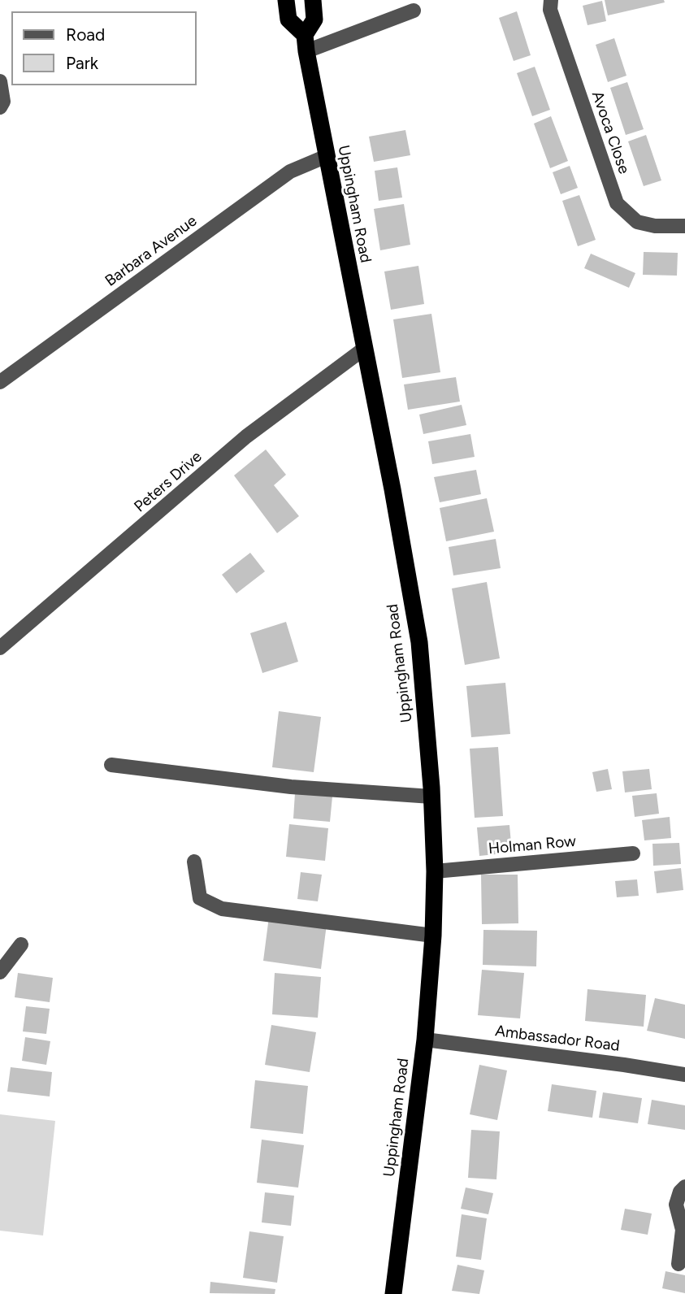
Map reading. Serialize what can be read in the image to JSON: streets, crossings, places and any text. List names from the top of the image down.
{
  "streets": {
    "highway": ["Uppingham Road"],
    "street": [
      "Avoca Close",
      "Barbara Avenue",
      "Peters Drive",
      "Holman Row",
      "Ambassador Road"
    ]
  },
  "crossings": [
    ["Uppingham Road", "Barbara Avenue"],
    ["Uppingham Road", "Peters Drive"],
    ["Uppingham Road", "Holman Row"],
    ["Uppingham Road", "Ambassador Road"]
  ],
  "legend": ["Road", "Park"]
}
